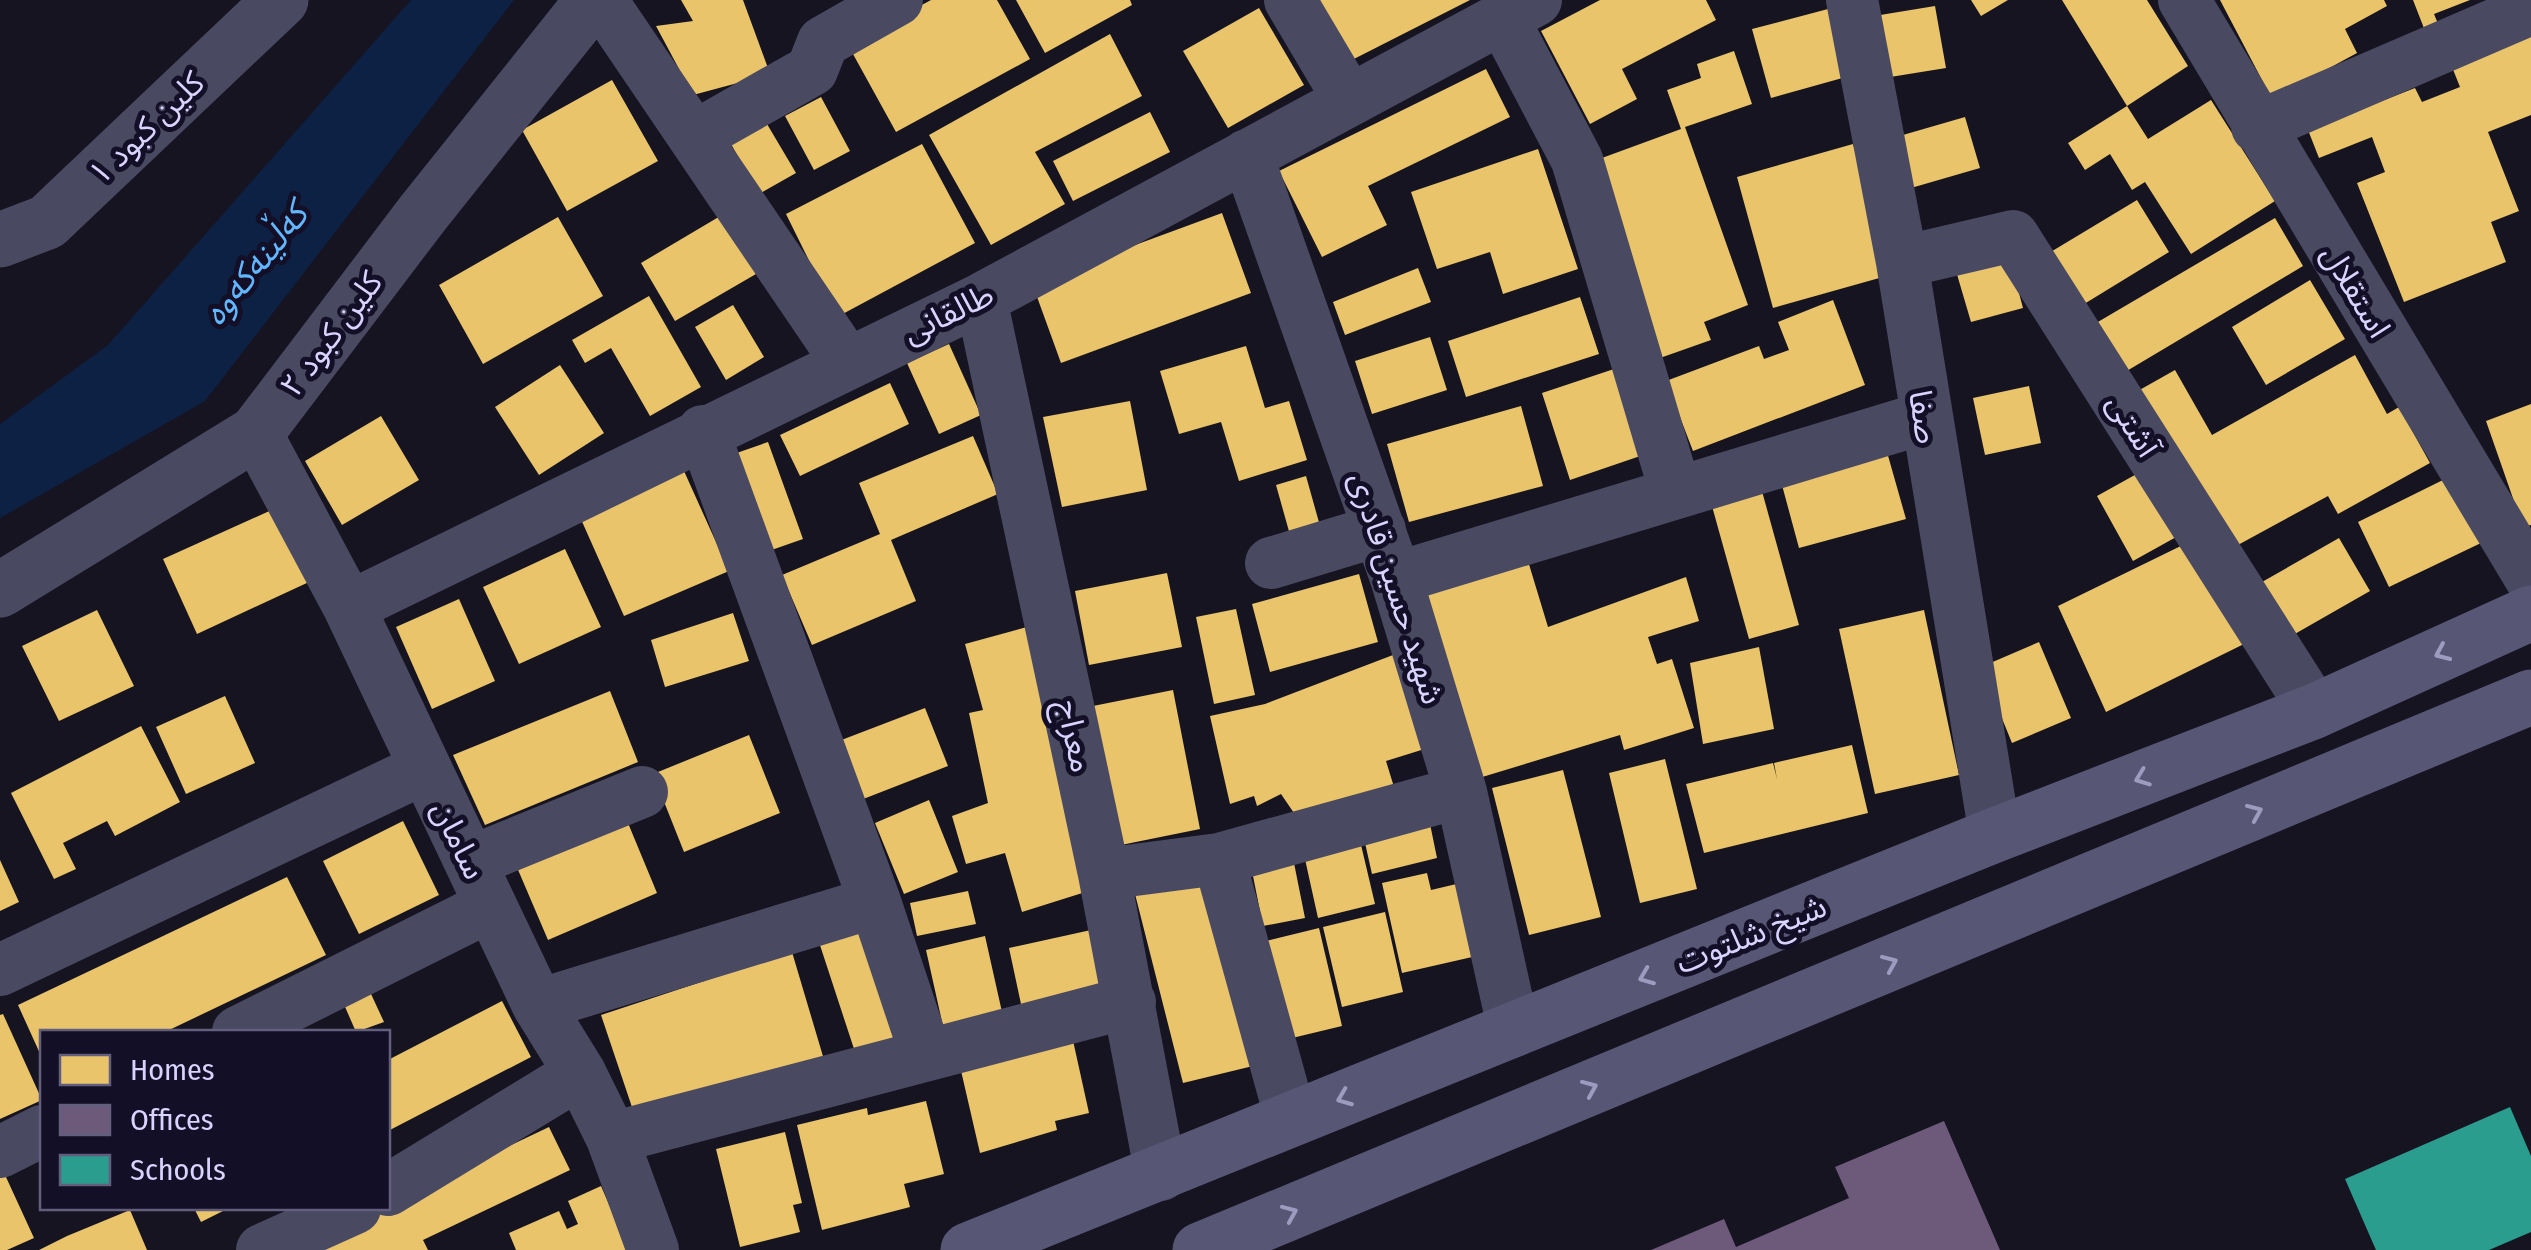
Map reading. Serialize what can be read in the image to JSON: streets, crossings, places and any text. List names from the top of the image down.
{
  "streets": {
    "main road": ["شیخ شلتوت"],
    "street": [
      "کلین کبود ۱",
      "استقلال",
      "طالقانی",
      "کلین کبود ۲",
      "صفا",
      "آشتی",
      "شهید حسین قادری",
      "معراج",
      "سامان"
    ]
  },
  "crossings": [
    ["طالقانی", "شهید حسین قادری"],
    ["طالقانی", "معراج"],
    ["طالقانی", "سامان"],
    ["کلین کبود ۲", "سامان"],
    ["صفا", "آشتی"],
    ["صفا", "شیخ شلتوت"],
    ["آشتی", "شیخ شلتوت"],
    ["شهید حسین قادری", "شیخ شلتوت"],
    ["معراج", "شیخ شلتوت"]
  ],
  "water": ["کەڵینەکەوە"],
  "legend": ["Homes", "Offices", "Schools"]
}
